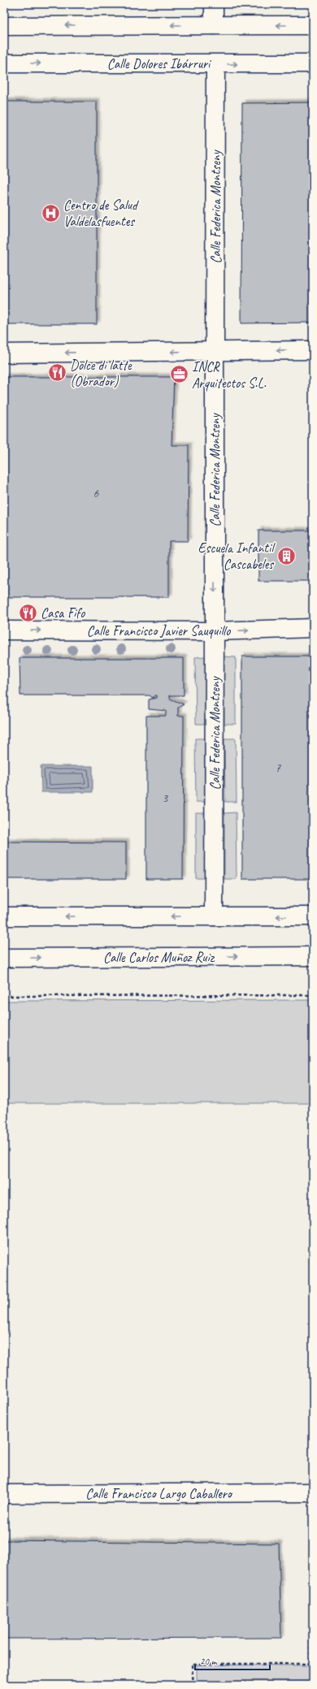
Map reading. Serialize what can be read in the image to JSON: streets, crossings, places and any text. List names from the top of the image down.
{
  "streets": {
    "street": [
      "Calle Dolores Ibárruri",
      "Calle Federica Montseny",
      "Calle Francisco Javier Sauquillo",
      "Calle Carlos Muñoz Ruiz",
      "Calle Francisco Largo Caballero"
    ]
  },
  "crossings": [
    ["Calle Dolores Ibárruri", "Calle Federica Montseny"],
    ["Calle Federica Montseny", "Calle Francisco Javier Sauquillo"]
  ],
  "one_way": ["Calle Francisco Javier Sauquillo"],
  "places": {
    "hospital": ["Centro de Salud Valdelasfuentes"],
    "restaurant": ["Dolce di latte (Obrador)", "Casa Fifo"],
    "office": ["INCR Arquitectos S.L."],
    "building": ["Escuela Infantil Cascabeles"]
  },
  "house_numbers": ["6", "7", "3"],
  "scale_bar": "20 m"
}
